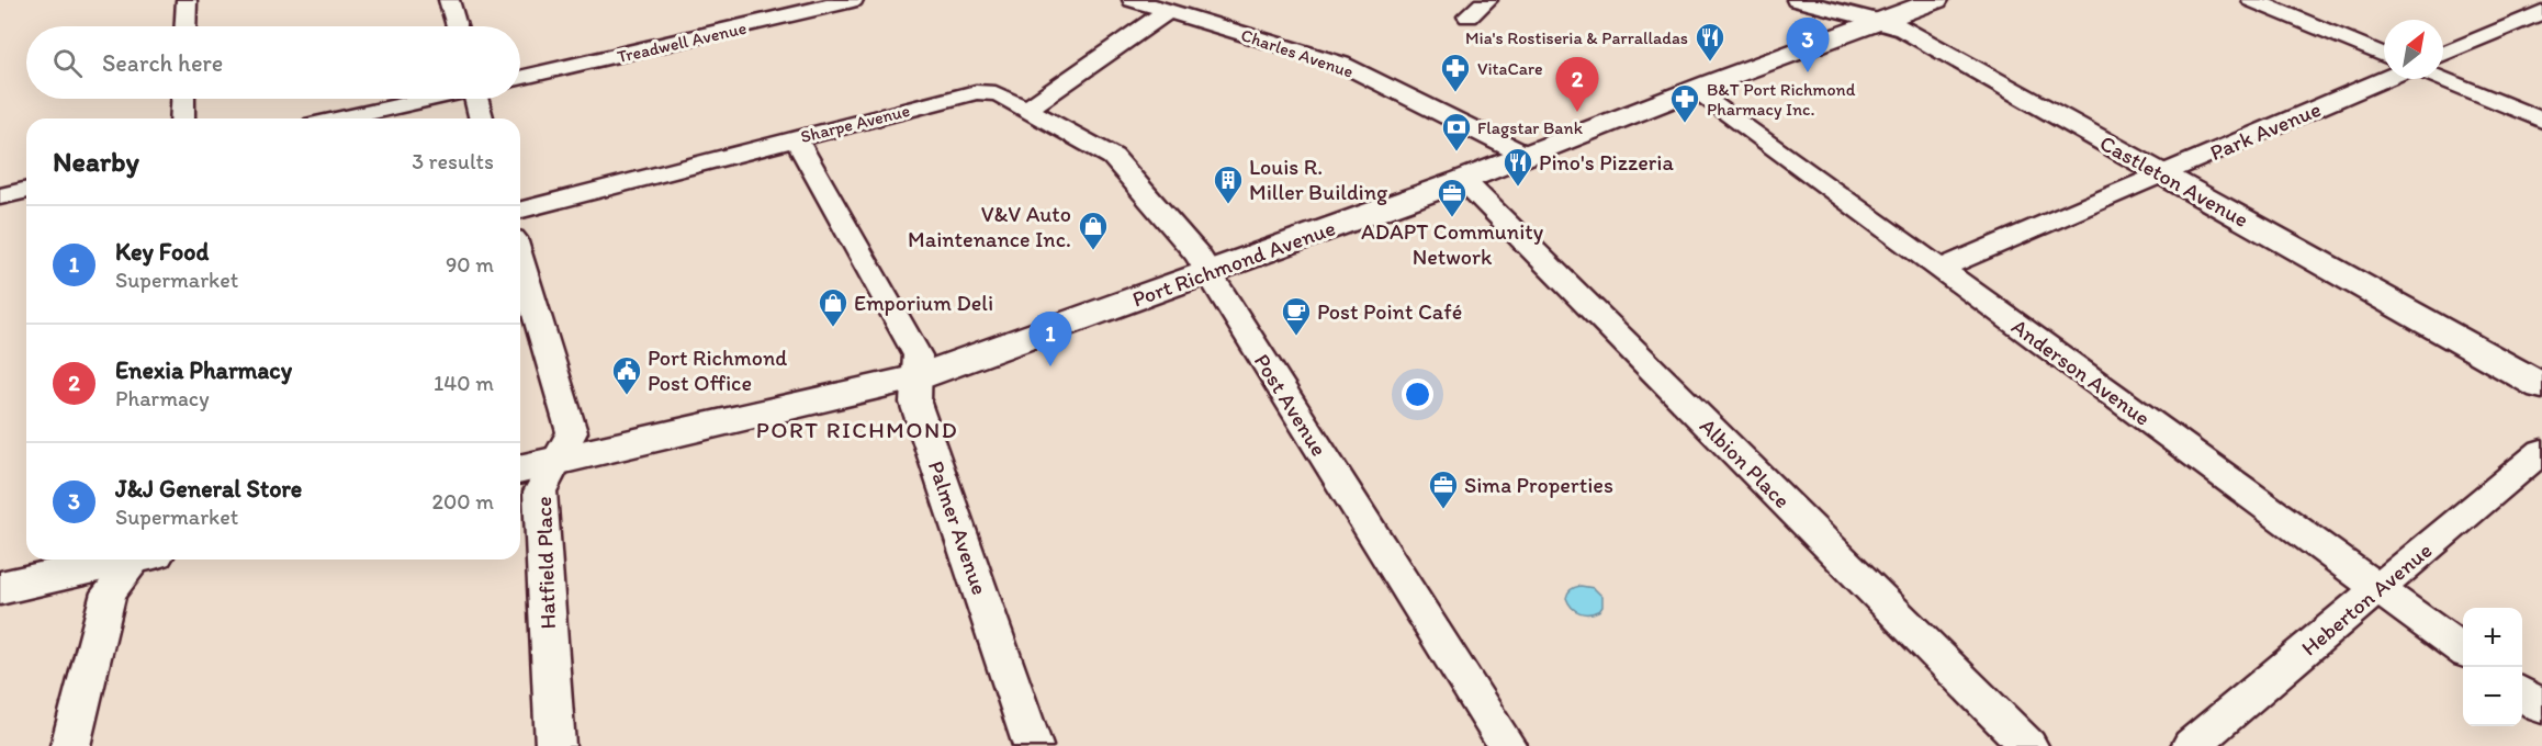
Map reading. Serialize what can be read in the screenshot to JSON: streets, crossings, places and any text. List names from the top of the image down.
{
  "streets": {
    "street": [
      "Treadwell Avenue",
      "Charles Avenue",
      "Sharpe Avenue",
      "Park Avenue",
      "Castleton Avenue",
      "Port Richmond Avenue",
      "Anderson Avenue",
      "Post Avenue",
      "Albion Place",
      "Palmer Avenue",
      "Hatfield Place",
      "Heberton Avenue"
    ]
  },
  "crossings": [
    ["Charles Avenue", "Port Richmond Avenue"],
    ["Sharpe Avenue", "Post Avenue"],
    ["Sharpe Avenue", "Palmer Avenue"],
    ["Park Avenue", "Castleton Avenue"],
    ["Park Avenue", "Anderson Avenue"],
    ["Castleton Avenue", "Port Richmond Avenue"],
    ["Port Richmond Avenue", "Anderson Avenue"],
    ["Port Richmond Avenue", "Post Avenue"],
    ["Port Richmond Avenue", "Albion Place"],
    ["Port Richmond Avenue", "Palmer Avenue"],
    ["Port Richmond Avenue", "Hatfield Place"],
    ["Anderson Avenue", "Heberton Avenue"]
  ],
  "districts": ["PORT RICHMOND"],
  "places": {
    "restaurant": ["Mia's Rostiseria & Parralladas", "Pino's Pizzeria"],
    "pharmacy": ["VitaCare", "B&T Port Richmond Pharmacy Inc."],
    "bank": ["Flagstar Bank"],
    "building": ["Louis R. Miller Building"],
    "office": ["ADAPT Community Network", "Sima Properties"],
    "shop": ["V&V Auto Maintenance Inc.", "Emporium Deli"],
    "cafe": ["Post Point Café"],
    "public building": ["Port Richmond Post Office"]
  },
  "north": "top right",
  "page": {
    "pins": ["3", "2", "1"],
    "search": "Search here",
    "heading": ["Nearby", "3 results"],
    "list": [
      {
        "mark": "1",
        "name": "Key Food",
        "note": "Supermarket",
        "value": "90 m"
      },
      {
        "mark": "2",
        "name": "Enexia Pharmacy",
        "note": "Pharmacy",
        "value": "140 m"
      },
      {
        "mark": "3",
        "name": "J&J General Store",
        "note": "Supermarket",
        "value": "200 m"
      }
    ],
    "map_buttons": ["+", "−"]
  }
}
